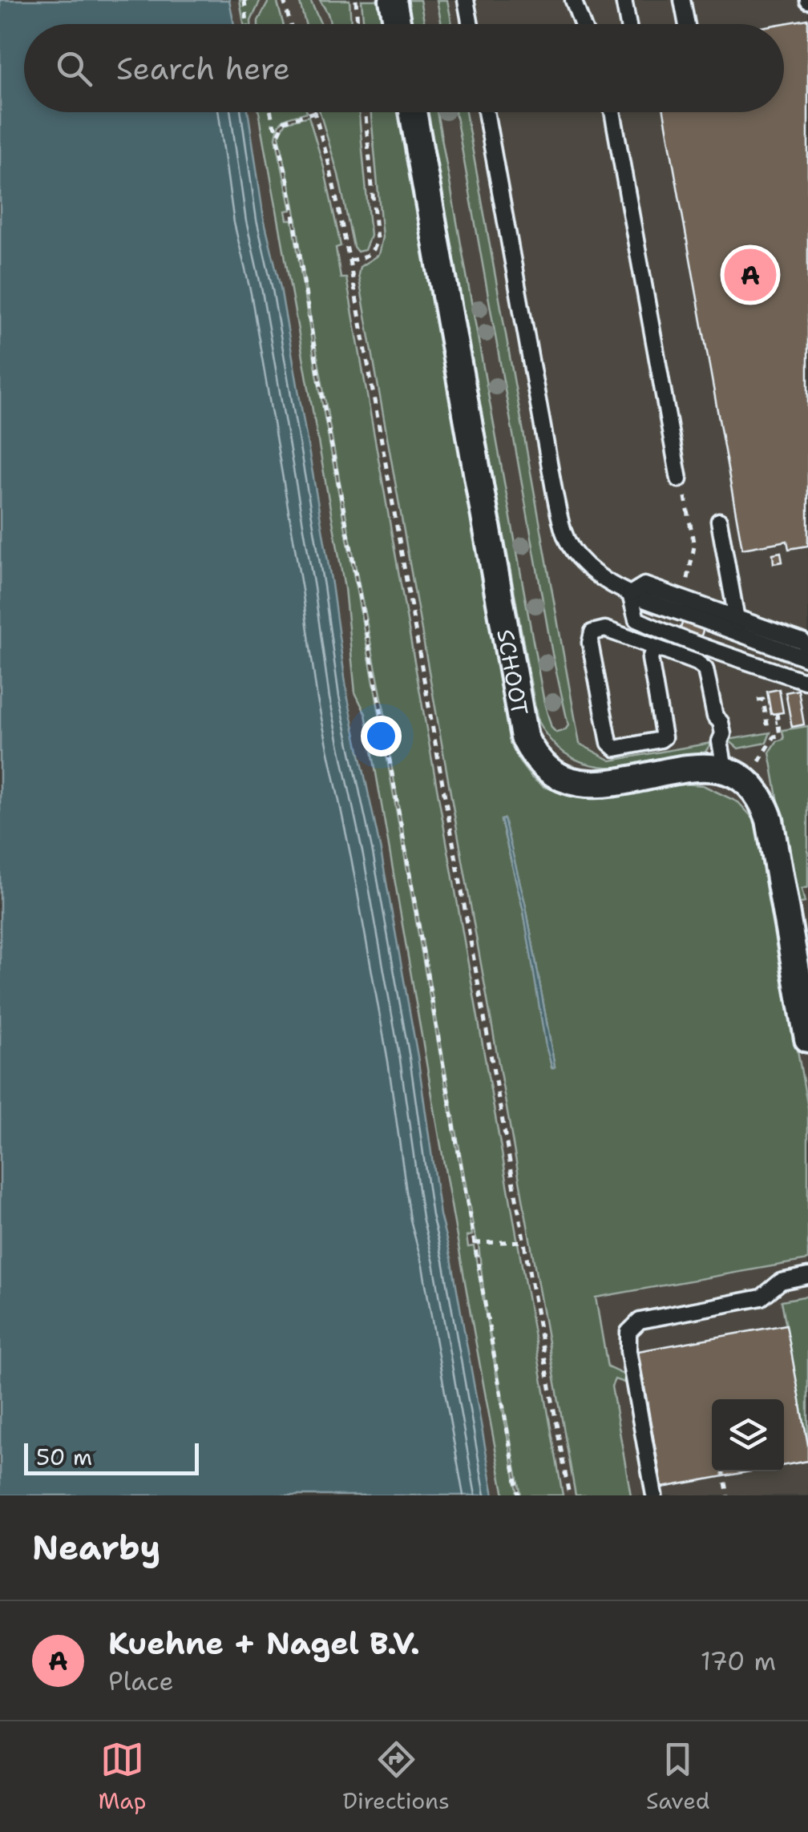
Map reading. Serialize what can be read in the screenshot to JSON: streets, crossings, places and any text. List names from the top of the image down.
{
  "streets": {
    "street": ["SCHOOT"]
  },
  "scale_bar": "50 m",
  "page": {
    "search": "Search here",
    "pins": "A",
    "scale": "50 m",
    "heading": "Nearby",
    "list": [
      {
        "mark": "A",
        "name": "Kuehne + Nagel B.V.",
        "note": "Place",
        "value": "170 m"
      }
    ],
    "nav": ["Map", "Directions", "Saved"]
  }
}
